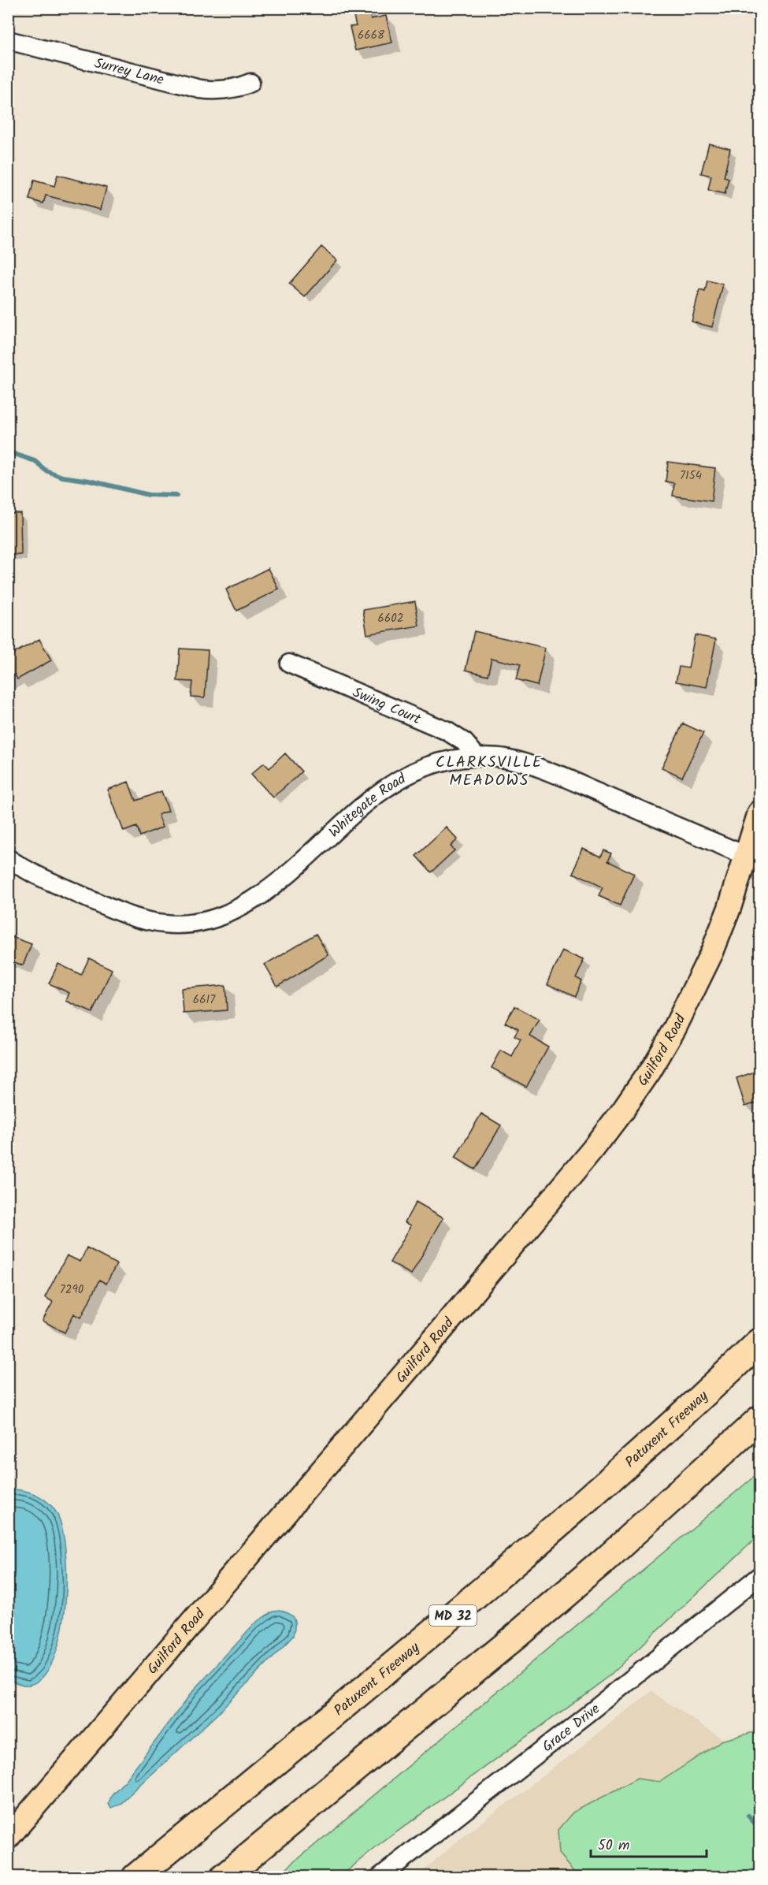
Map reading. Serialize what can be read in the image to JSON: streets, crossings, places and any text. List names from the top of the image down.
{
  "streets": {
    "highway": ["Patuxent Freeway", "MD 32"],
    "main road": ["Guilford Road"],
    "street": [
      "Surrey Lane",
      "Swing Court",
      "Whitegate Road",
      "Grace Drive"
    ]
  },
  "crossings": [
    ["Swing Court", "Whitegate Road"],
    ["Whitegate Road", "Guilford Road"]
  ],
  "districts": ["CLARKSVILLE MEADOWS"],
  "house_numbers": [
    "6668",
    "7154",
    "6602",
    "6617",
    "7290"
  ],
  "scale_bar": "50 m"
}
